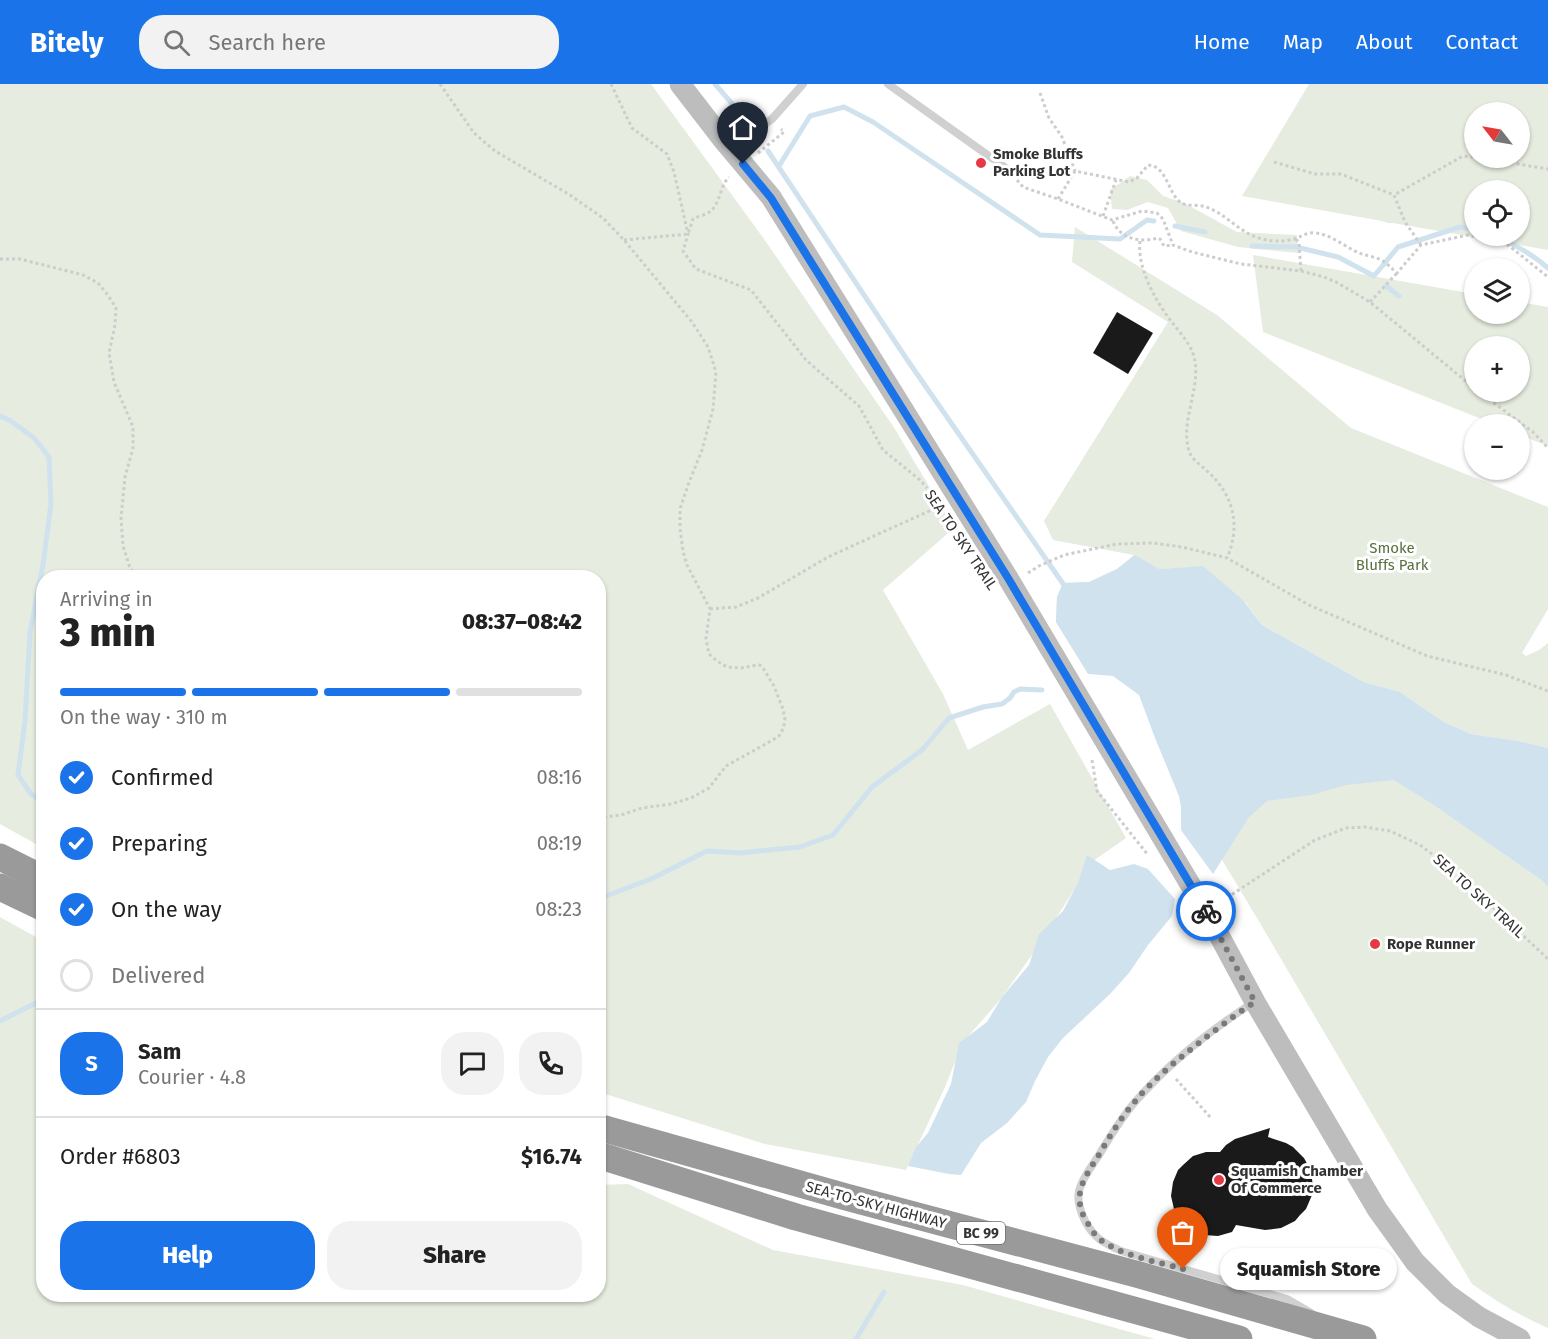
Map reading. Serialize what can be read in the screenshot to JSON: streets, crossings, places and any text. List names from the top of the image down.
{
  "streets": {
    "highway": ["SEA-TO-SKY HIGHWAY", "BC 99"],
    "path": ["SEA TO SKY TRAIL"]
  },
  "parks": ["Smoke Bluffs Park"],
  "places": [
    "Smoke Bluffs Parking Lot",
    "Rope Runner",
    "Squamish Chamber Of Commerce",
    "Squamish Store"
  ],
  "north": "top left",
  "page": {
    "header": "Bitely",
    "search": "Search here",
    "nav": [
      "Home",
      "Map",
      "About",
      "Contact"
    ],
    "map_buttons": ["+", "−"],
    "heading": ["3 min", "Arriving in", "08:37–08:42"],
    "panel": [
      "Sam",
      "Courier · 4.8",
      "Order #6803",
      "$16.74"
    ],
    "bar": "On the way · 310 m",
    "list": [
      ["Confirmed", "08:16"],
      ["Preparing", "08:19"],
      ["On the way", "08:23"],
      "Delivered"
    ],
    "round": "S",
    "buttons": ["Help", "Share"],
    "bubble": "Squamish Store"
  }
}
